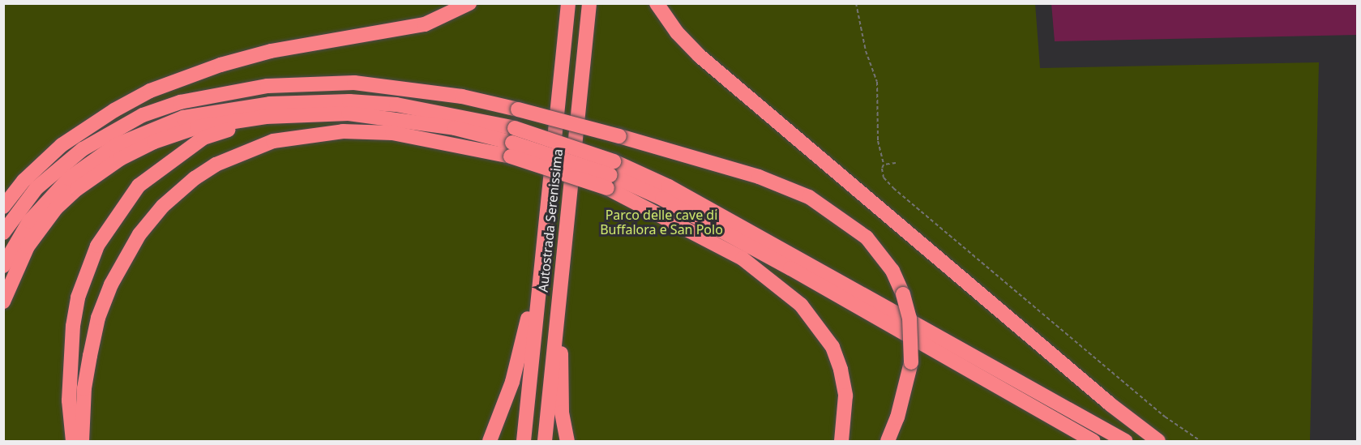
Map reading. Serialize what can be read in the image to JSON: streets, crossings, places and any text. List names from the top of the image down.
{
  "streets": {
    "highway": ["Autostrada Serenissima"]
  },
  "parks": ["Parco delle cave di Buffalora e San Polo"]
}
